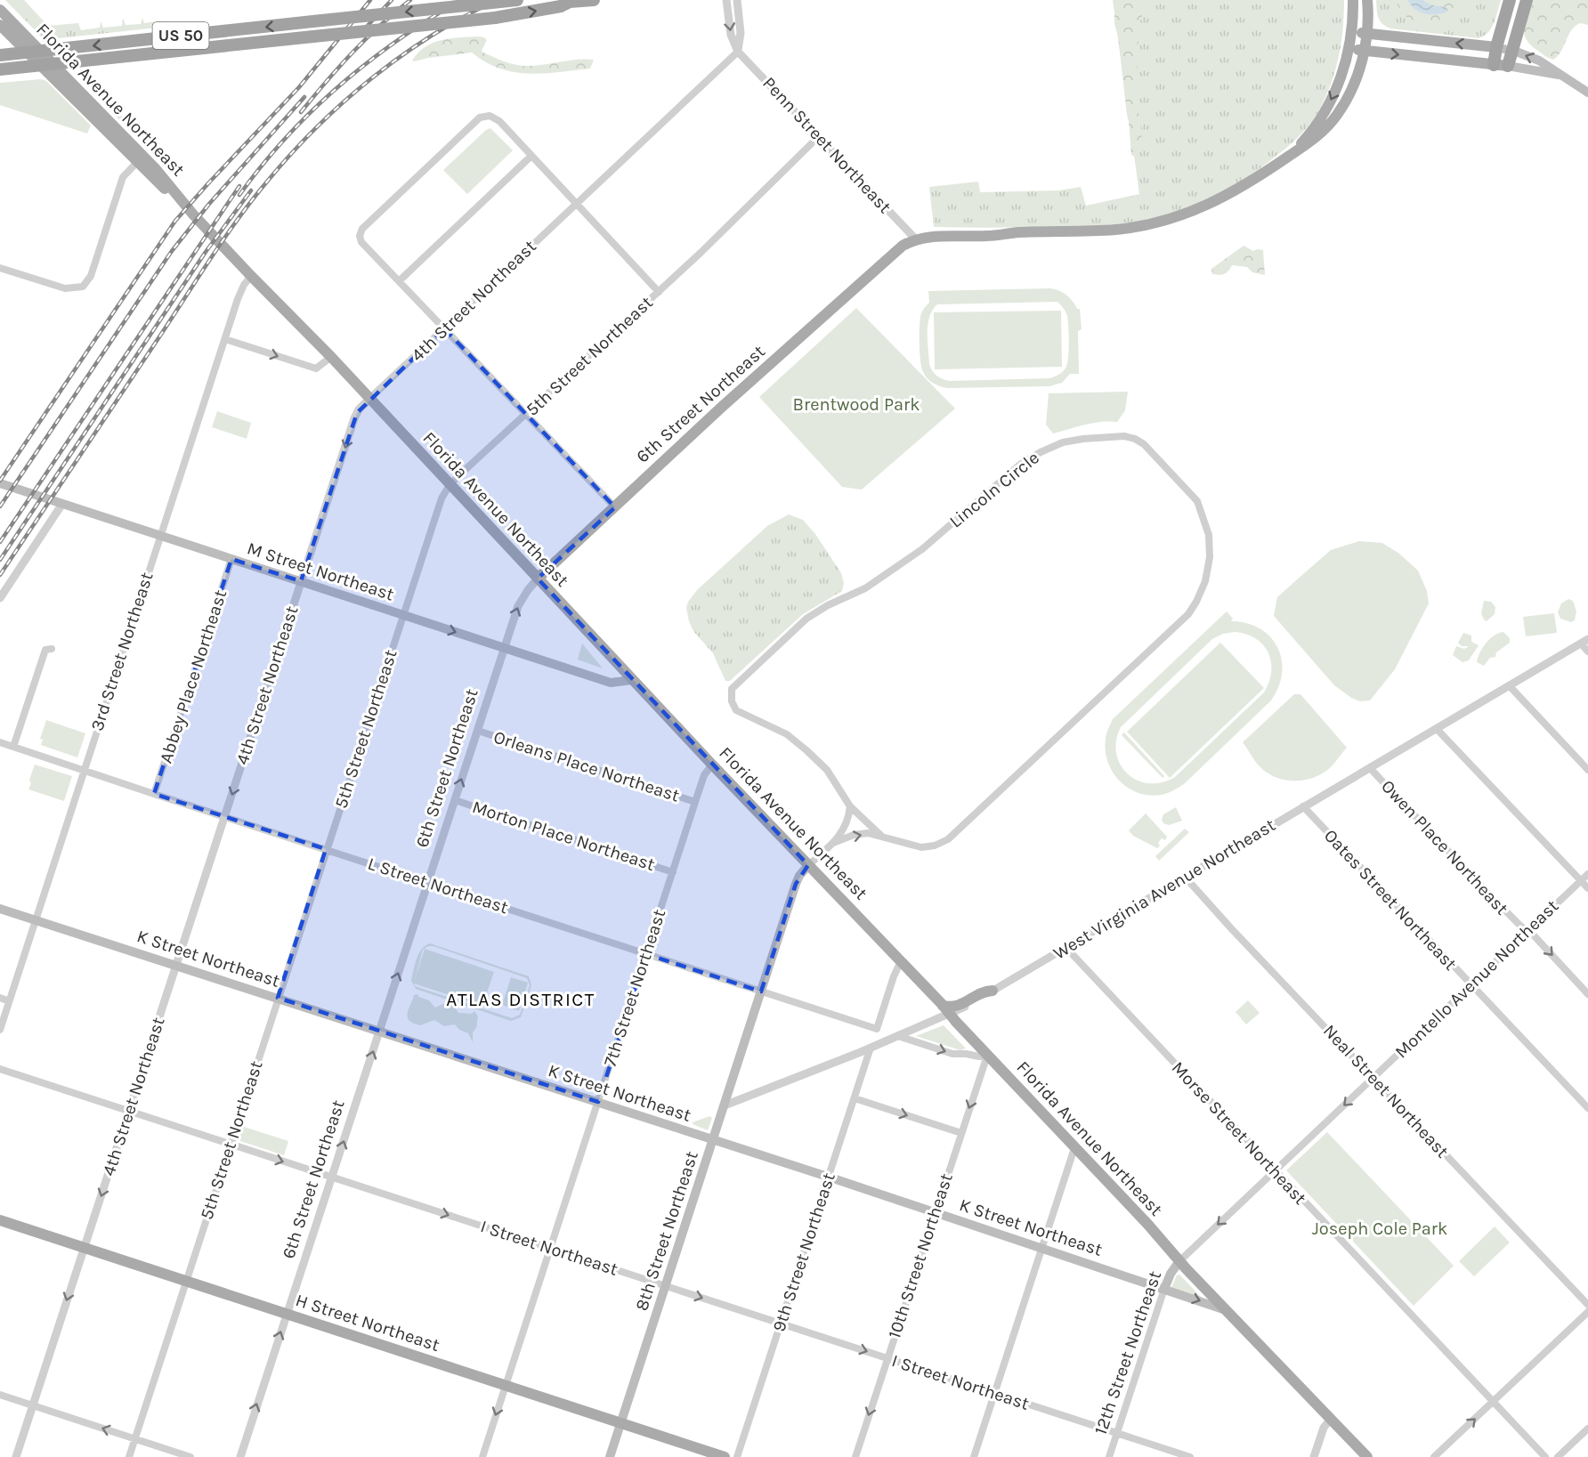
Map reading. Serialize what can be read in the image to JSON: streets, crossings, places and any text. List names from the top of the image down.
{
  "streets": {
    "highway": ["US 50"],
    "main road": [
      "Florida Avenue Northeast",
      "6th Street Northeast",
      "M Street Northeast",
      "K Street Northeast",
      "8th Street Northeast",
      "H Street Northeast",
      "12th Street Northeast"
    ],
    "street": [
      "Penn Street Northeast",
      "4th Street Northeast",
      "5th Street Northeast",
      "Lincoln Circle",
      "3rd Street Northeast",
      "Abbey Place Northeast",
      "Orleans Place Northeast",
      "Morton Place Northeast",
      "Owen Place Northeast",
      "L Street Northeast",
      "West Virginia Avenue Northeast",
      "Oates Street Northeast",
      "Montello Avenue Northeast",
      "7th Street Northeast",
      "Neal Street Northeast",
      "Morse Street Northeast",
      "I Street Northeast",
      "9th Street Northeast",
      "10th Street Northeast"
    ]
  },
  "crossings": [
    ["US 50", "Florida Avenue Northeast"],
    ["Florida Avenue Northeast", "4th Street Northeast"],
    ["Florida Avenue Northeast", "5th Street Northeast"],
    ["Florida Avenue Northeast", "6th Street Northeast"],
    ["Florida Avenue Northeast", "Lincoln Circle"],
    ["Florida Avenue Northeast", "M Street Northeast"],
    ["Florida Avenue Northeast", "3rd Street Northeast"],
    ["Florida Avenue Northeast", "L Street Northeast"],
    ["Florida Avenue Northeast", "K Street Northeast"],
    ["Florida Avenue Northeast", "Montello Avenue Northeast"],
    ["Florida Avenue Northeast", "7th Street Northeast"],
    ["Florida Avenue Northeast", "8th Street Northeast"],
    ["Florida Avenue Northeast", "10th Street Northeast"],
    ["Florida Avenue Northeast", "12th Street Northeast"],
    ["Penn Street Northeast", "4th Street Northeast"],
    ["Penn Street Northeast", "5th Street Northeast"],
    ["Penn Street Northeast", "6th Street Northeast"],
    ["4th Street Northeast", "M Street Northeast"],
    ["4th Street Northeast", "L Street Northeast"],
    ["4th Street Northeast", "K Street Northeast"],
    ["4th Street Northeast", "I Street Northeast"],
    ["4th Street Northeast", "H Street Northeast"],
    ["5th Street Northeast", "M Street Northeast"],
    ["5th Street Northeast", "L Street Northeast"],
    ["5th Street Northeast", "K Street Northeast"],
    ["5th Street Northeast", "I Street Northeast"],
    ["5th Street Northeast", "H Street Northeast"],
    ["6th Street Northeast", "M Street Northeast"],
    ["6th Street Northeast", "Orleans Place Northeast"],
    ["6th Street Northeast", "Morton Place Northeast"],
    ["6th Street Northeast", "L Street Northeast"],
    ["6th Street Northeast", "K Street Northeast"],
    ["6th Street Northeast", "I Street Northeast"],
    ["6th Street Northeast", "H Street Northeast"],
    ["Lincoln Circle", "8th Street Northeast"],
    ["M Street Northeast", "3rd Street Northeast"],
    ["M Street Northeast", "Abbey Place Northeast"],
    ["3rd Street Northeast", "L Street Northeast"],
    ["3rd Street Northeast", "K Street Northeast"],
    ["Abbey Place Northeast", "L Street Northeast"],
    ["Orleans Place Northeast", "7th Street Northeast"],
    ["Morton Place Northeast", "7th Street Northeast"],
    ["Owen Place Northeast", "West Virginia Avenue Northeast"],
    ["Owen Place Northeast", "Montello Avenue Northeast"],
    ["L Street Northeast", "7th Street Northeast"],
    ["L Street Northeast", "8th Street Northeast"],
    ["West Virginia Avenue Northeast", "Oates Street Northeast"],
    ["West Virginia Avenue Northeast", "Neal Street Northeast"],
    ["West Virginia Avenue Northeast", "Morse Street Northeast"],
    ["Oates Street Northeast", "Montello Avenue Northeast"],
    ["K Street Northeast", "7th Street Northeast"],
    ["K Street Northeast", "8th Street Northeast"],
    ["K Street Northeast", "9th Street Northeast"],
    ["K Street Northeast", "10th Street Northeast"],
    ["K Street Northeast", "12th Street Northeast"],
    ["Montello Avenue Northeast", "Neal Street Northeast"],
    ["Montello Avenue Northeast", "Morse Street Northeast"],
    ["Montello Avenue Northeast", "12th Street Northeast"],
    ["7th Street Northeast", "I Street Northeast"],
    ["7th Street Northeast", "H Street Northeast"],
    ["8th Street Northeast", "I Street Northeast"],
    ["8th Street Northeast", "H Street Northeast"],
    ["I Street Northeast", "9th Street Northeast"],
    ["I Street Northeast", "10th Street Northeast"],
    ["I Street Northeast", "12th Street Northeast"]
  ],
  "one_way": [
    "4th Street Northeast",
    "6th Street Northeast",
    "Montello Avenue Northeast",
    "I Street Northeast",
    "10th Street Northeast"
  ],
  "districts": ["ATLAS DISTRICT"],
  "parks": ["Brentwood Park", "Joseph Cole Park"]
}
